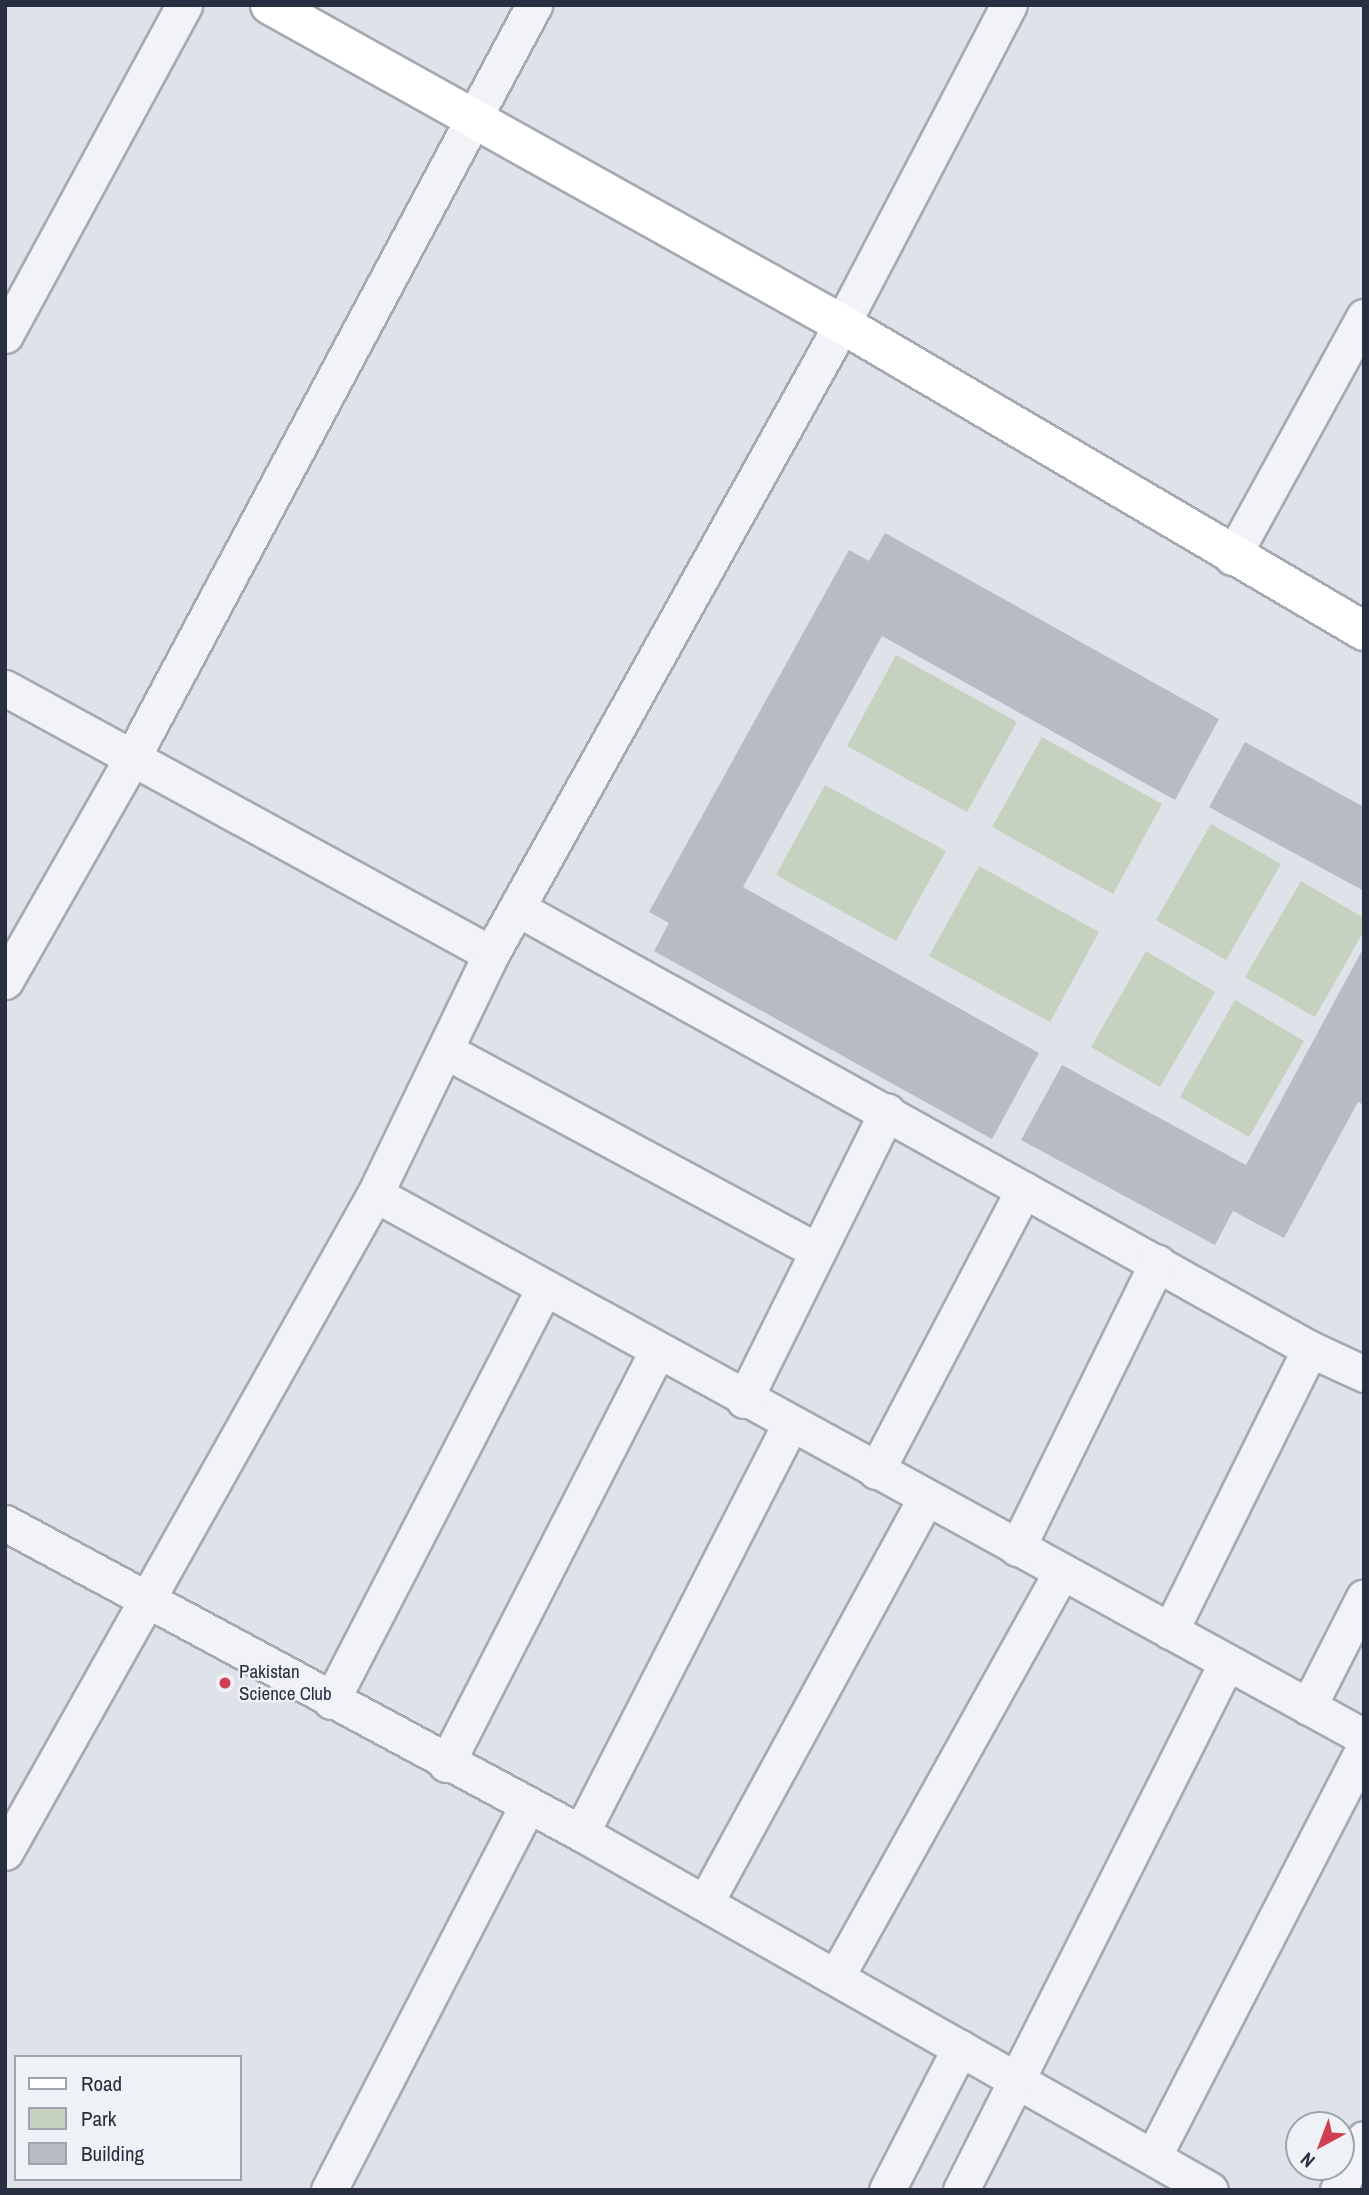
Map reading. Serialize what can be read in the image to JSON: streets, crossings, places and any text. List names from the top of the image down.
{
  "places": ["Pakistan Science Club"],
  "legend": ["Road", "Park", "Building"],
  "north": "bottom left"
}
